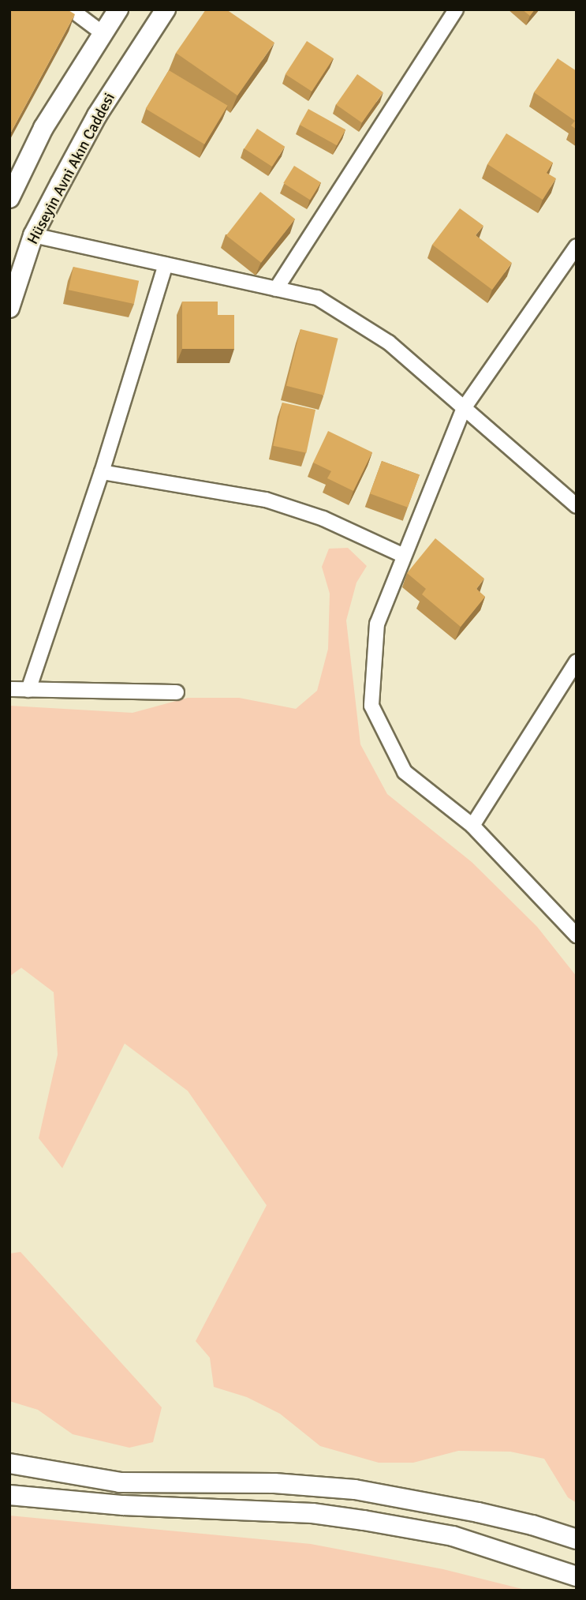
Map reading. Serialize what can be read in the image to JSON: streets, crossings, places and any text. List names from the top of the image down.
{
  "streets": {
    "main road": ["Hüseyin Avni Akın Caddesi"]
  }
}
